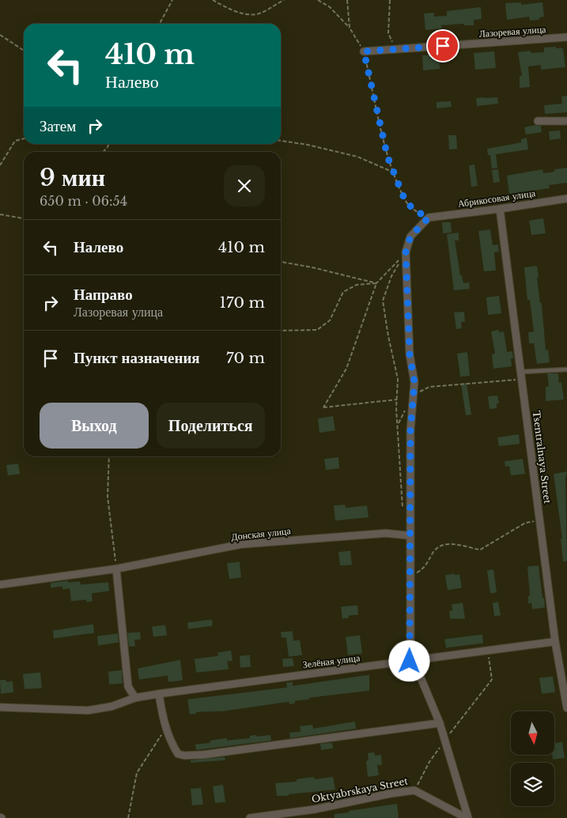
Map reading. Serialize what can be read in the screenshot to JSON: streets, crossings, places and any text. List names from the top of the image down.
{
  "streets": {
    "street": [
      "Лазоревая улица",
      "Абрикосовая улица",
      "Tsentralnaya Street",
      "Донская улица",
      "Зелёная улица",
      "Oktyabrskaya Street"
    ]
  },
  "crossings": [
    ["Абрикосовая улица", "Tsentralnaya Street"],
    ["Tsentralnaya Street", "Зелёная улица"]
  ],
  "north": "bottom",
  "page": {
    "turn": ["410 m", "Налево"],
    "then": "Затем",
    "heading": ["9 мин", "650 m · 06:54"],
    "list": [
      {
        "name": "Налево",
        "value": "410 m"
      },
      {
        "name": "Направо",
        "note": "Лазоревая улица",
        "value": "170 m"
      },
      {
        "name": "Пункт назначения",
        "value": "70 m"
      }
    ],
    "buttons": ["Выход", "Поделиться"]
  }
}
